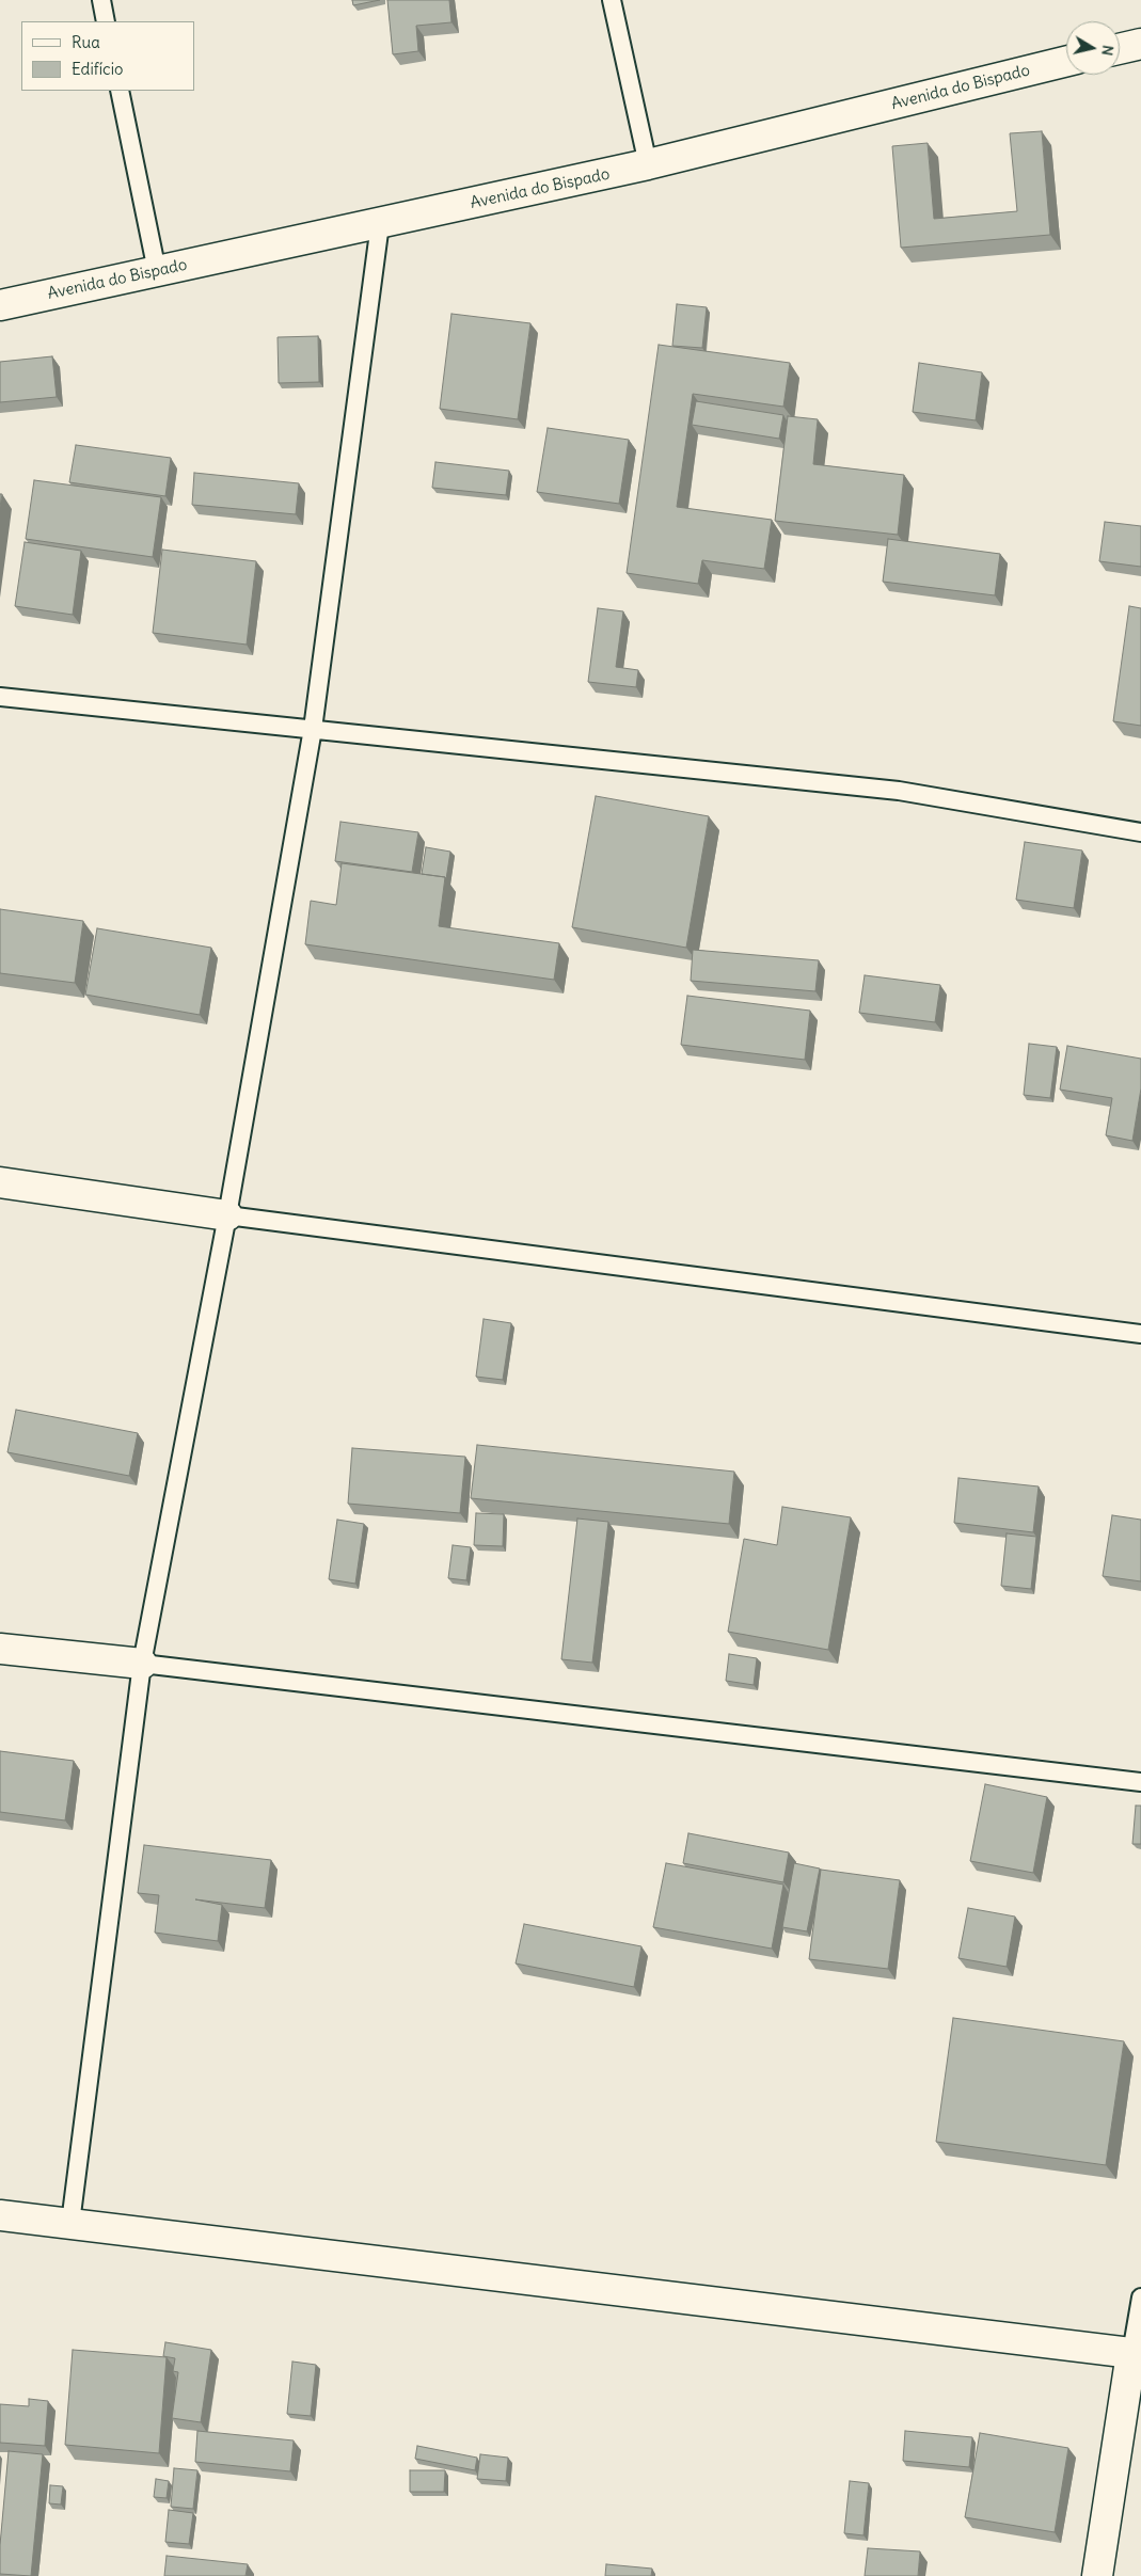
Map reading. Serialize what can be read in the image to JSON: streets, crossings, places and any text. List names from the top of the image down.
{
  "streets": {
    "street": ["Avenida do Bispado"]
  },
  "legend": ["Rua", "Edifício"],
  "north": "right"
}
